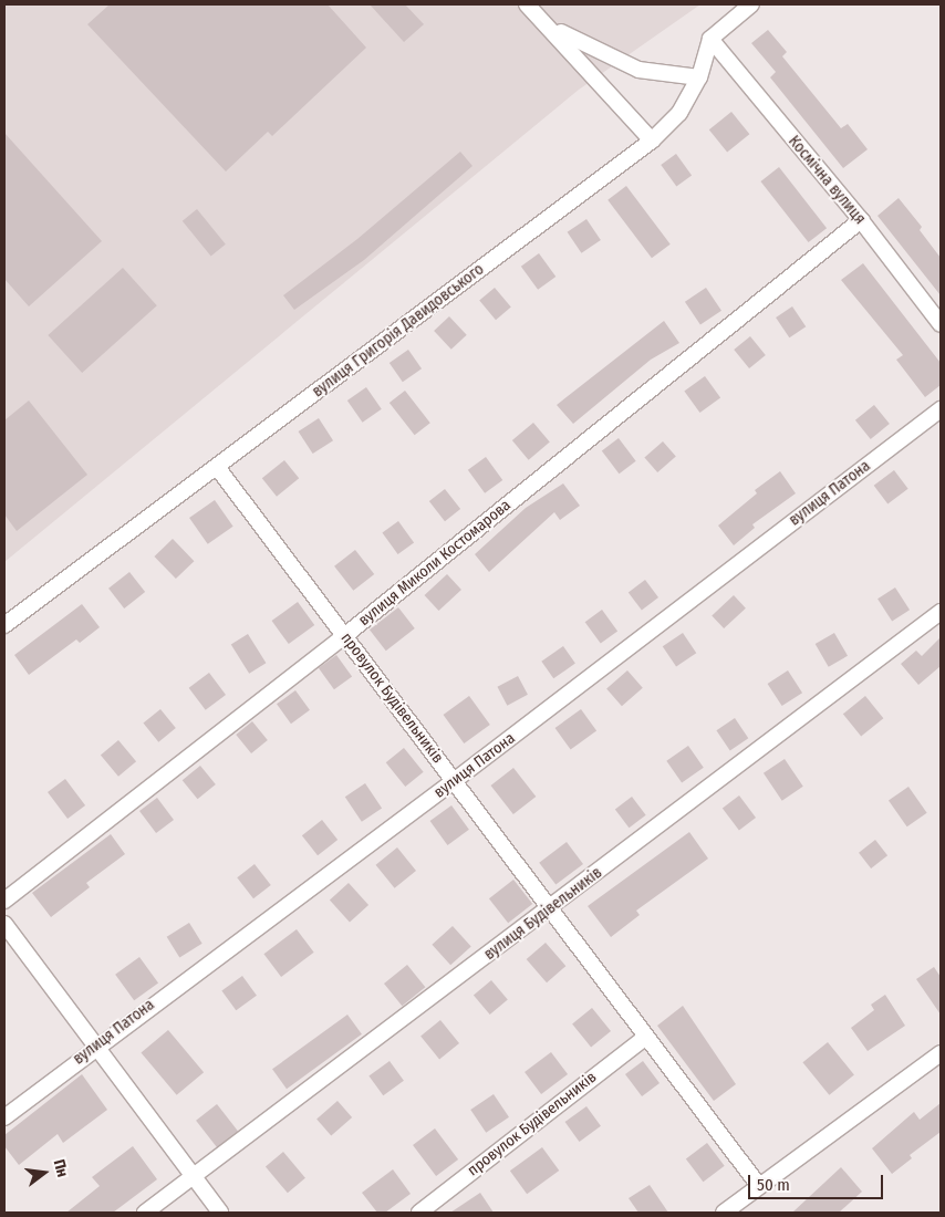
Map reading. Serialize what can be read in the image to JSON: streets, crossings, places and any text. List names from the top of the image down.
{
  "streets": {
    "street": [
      "Космічна вулиця",
      "вулиця Григорія Давидовського",
      "вулиця Патона",
      "вулиця Миколи Костомарова",
      "провулок Будівельників",
      "вулиця Будівельників"
    ]
  },
  "crossings": [
    ["Космічна вулиця", "вулиця Григорія Давидовського"],
    ["Космічна вулиця", "вулиця Миколи Костомарова"],
    ["вулиця Григорія Давидовського", "провулок Будівельників"],
    ["вулиця Патона", "провулок Будівельників"],
    ["вулиця Миколи Костомарова", "провулок Будівельників"],
    ["провулок Будівельників", "вулиця Будівельників"]
  ],
  "scale_bar": "50 m",
  "north": "right"
}
